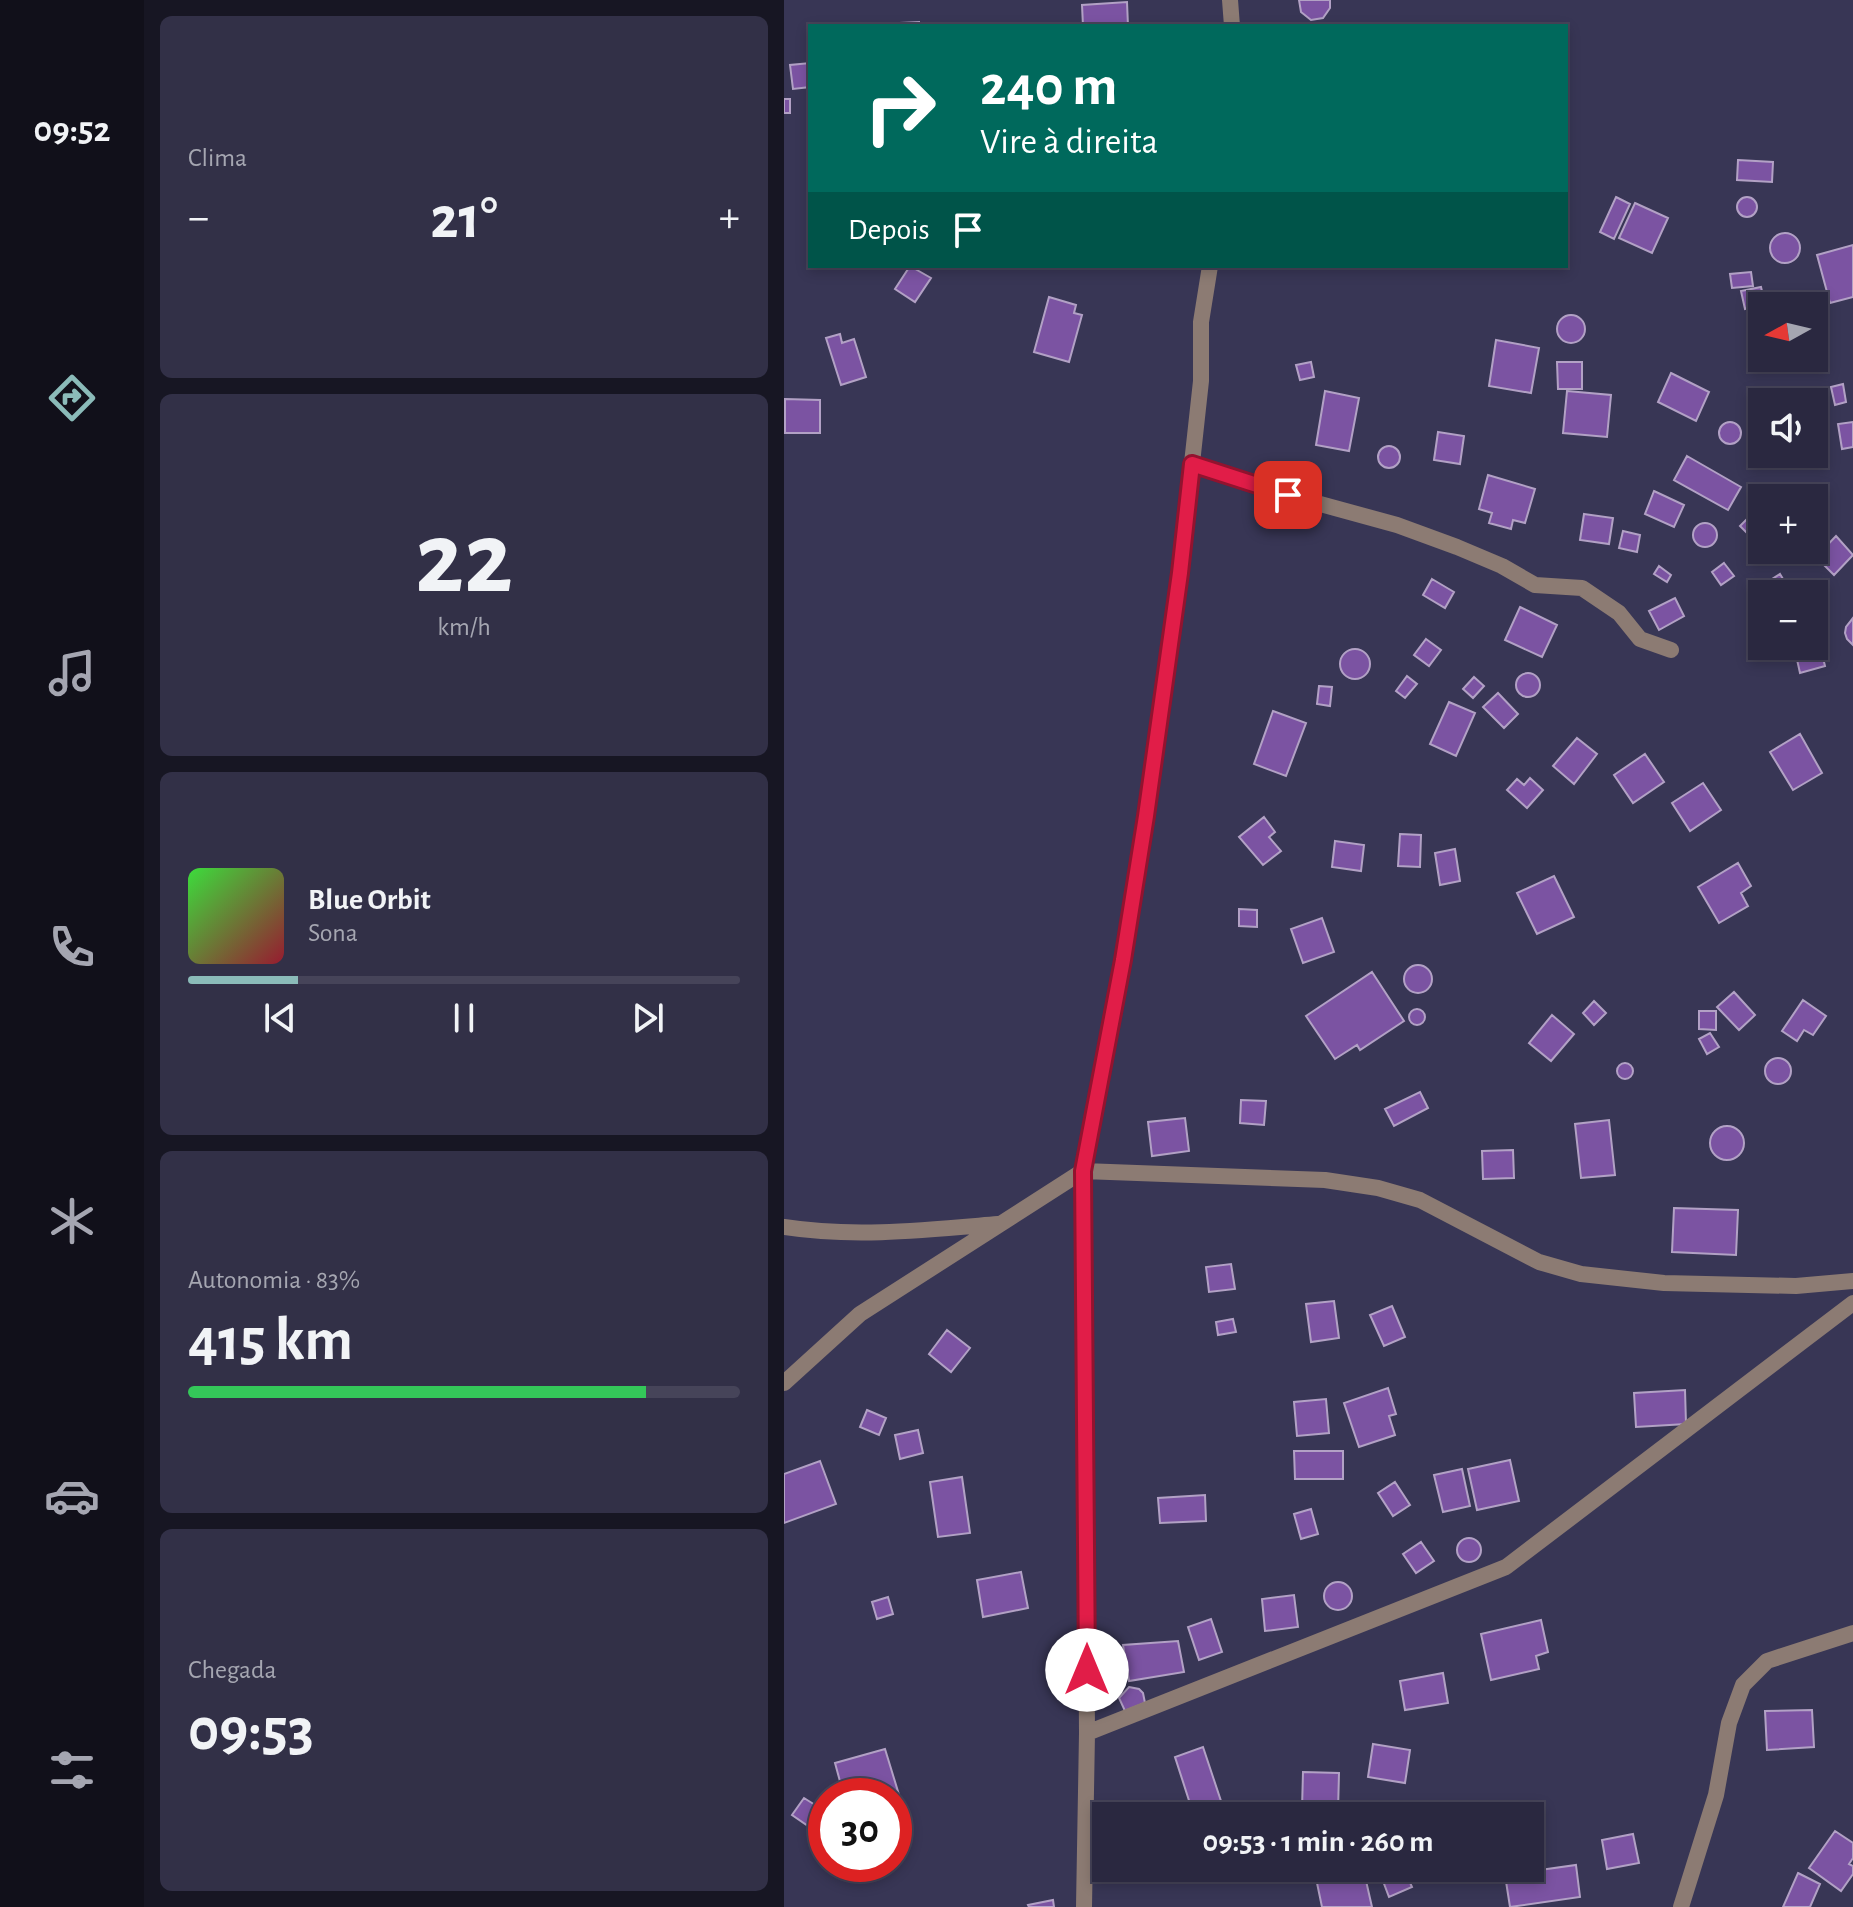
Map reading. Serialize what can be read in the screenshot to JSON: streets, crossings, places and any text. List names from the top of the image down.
{
  "north": "left",
  "page": {
    "tabs": "09:52",
    "tile": [
      "Clima",
      ["22", "km/h"],
      ["Autonomia · 83%", "415 km"],
      ["Chegada", "09:53"]
    ],
    "turn": ["240 m", "Vire à direita"],
    "heat": ["−", "21°", "+"],
    "then": "Depois",
    "map_buttons": ["+", "−"],
    "song": ["Blue Orbit", "Sona"],
    "limit": "30",
    "trip": "09:53 · 1 min · 260 m"
  }
}
